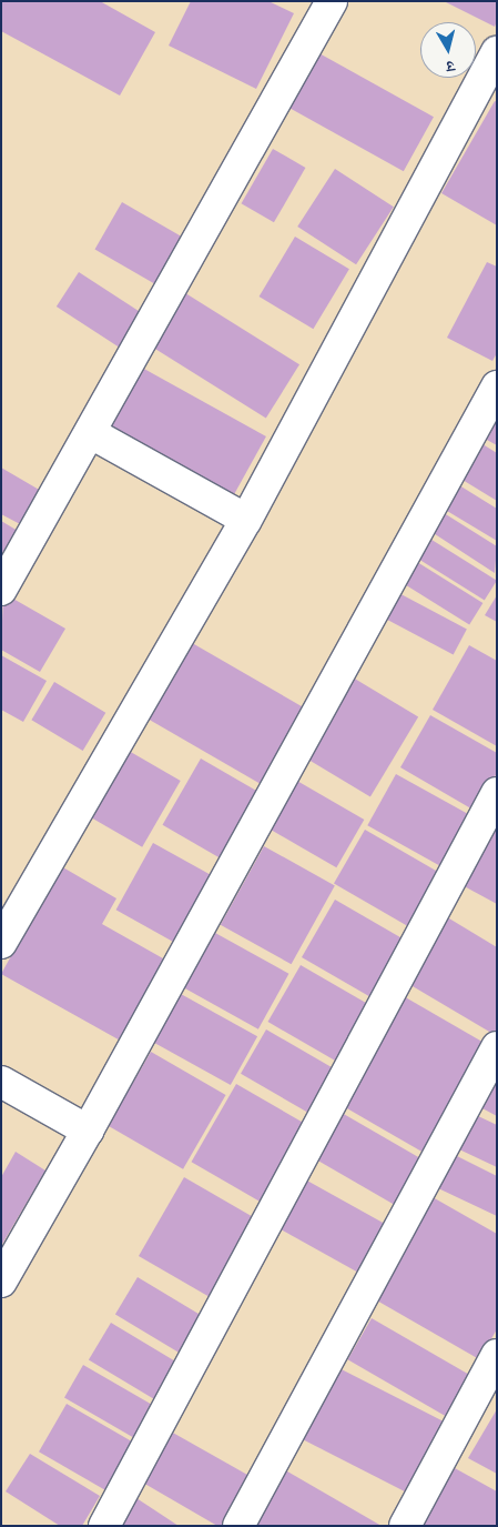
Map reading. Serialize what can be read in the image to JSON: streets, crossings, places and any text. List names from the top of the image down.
{
  "north": "bottom"
}
